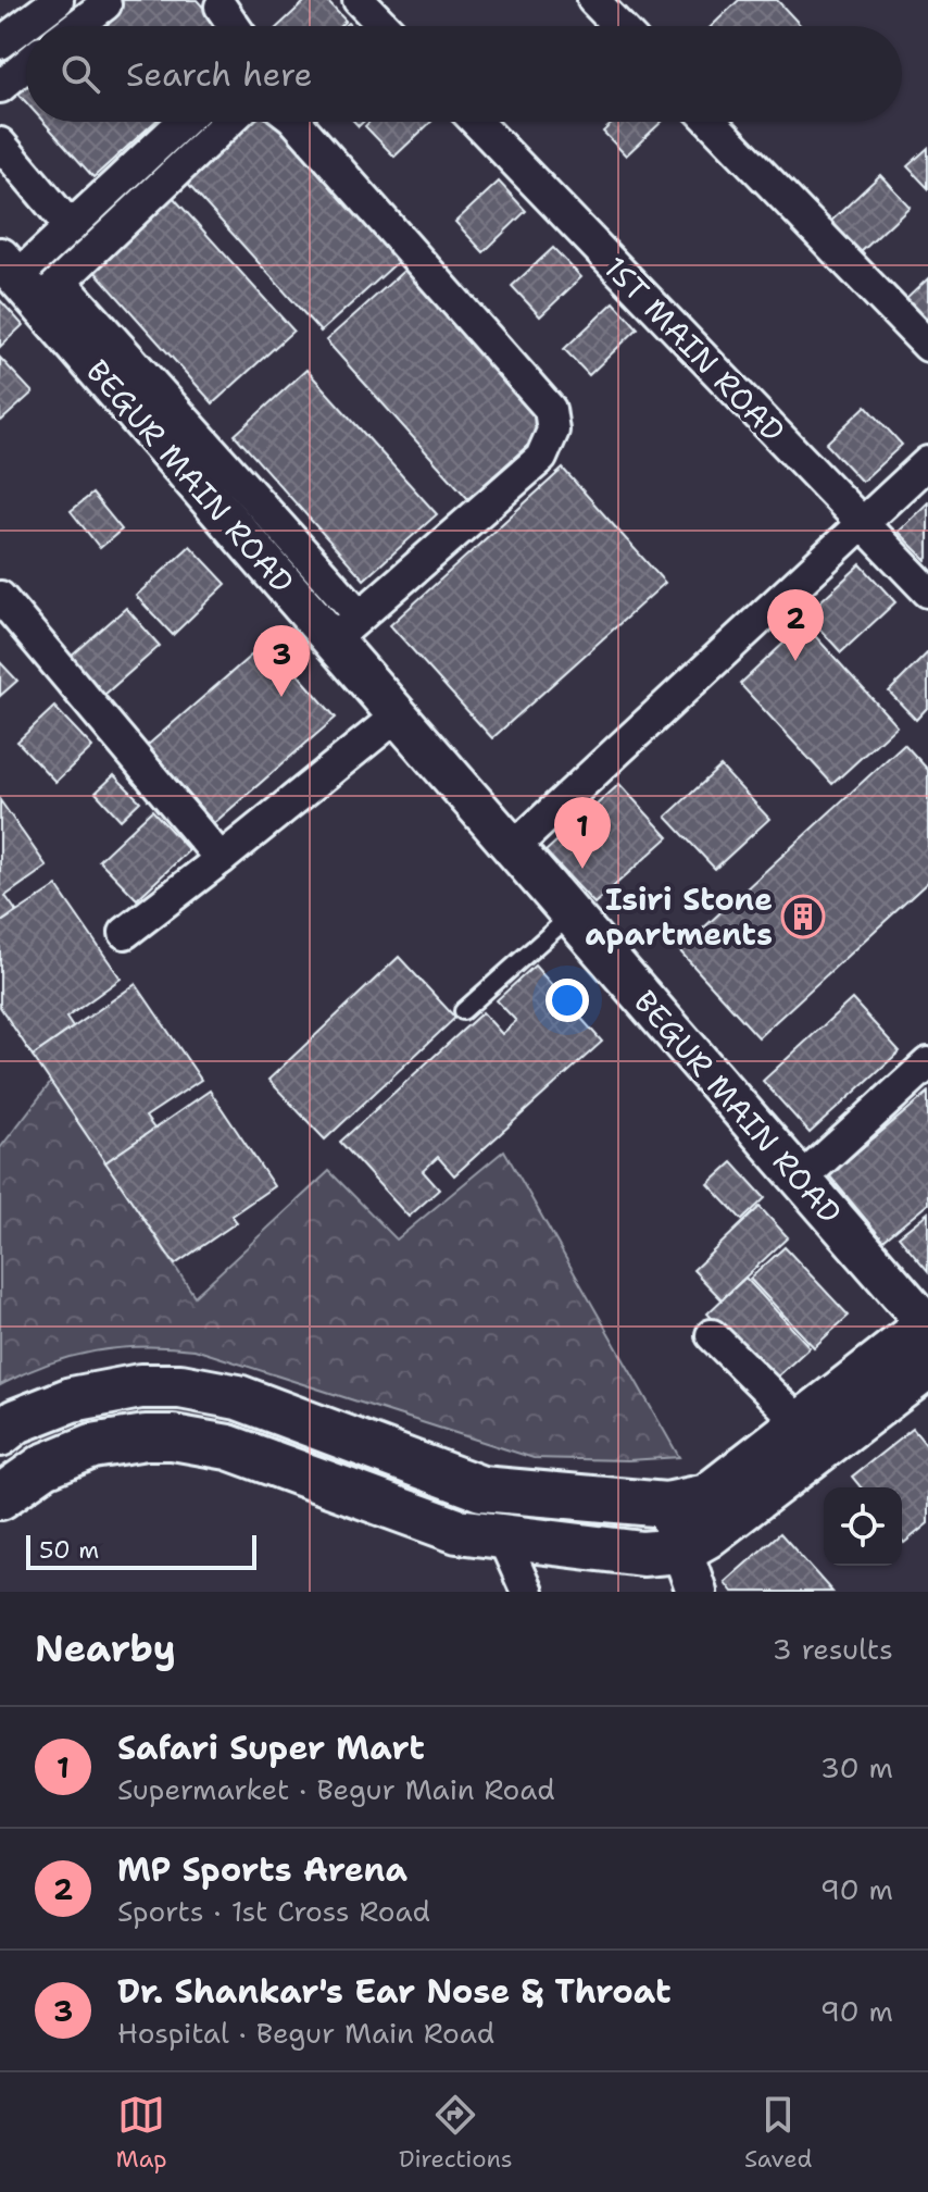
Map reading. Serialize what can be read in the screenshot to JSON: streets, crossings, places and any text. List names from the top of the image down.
{
  "streets": {
    "street": ["1ST MAIN ROAD", "BEGUR MAIN ROAD"]
  },
  "places": {
    "building": ["Isiri Stone apartments"]
  },
  "scale_bar": "50 m",
  "page": {
    "search": "Search here",
    "pins": ["2", "3", "1"],
    "scale": "50 m",
    "heading": ["Nearby", "3 results"],
    "list": [
      {
        "mark": "1",
        "name": "Safari Super Mart",
        "note": "Supermarket · Begur Main Road",
        "value": "30 m"
      },
      {
        "mark": "2",
        "name": "MP Sports Arena",
        "note": "Sports · 1st Cross Road",
        "value": "90 m"
      },
      {
        "mark": "3",
        "name": "Dr. Shankar's Ear Nose & Throat",
        "note": "Hospital · Begur Main Road",
        "value": "90 m"
      }
    ],
    "nav": ["Map", "Directions", "Saved"]
  }
}
